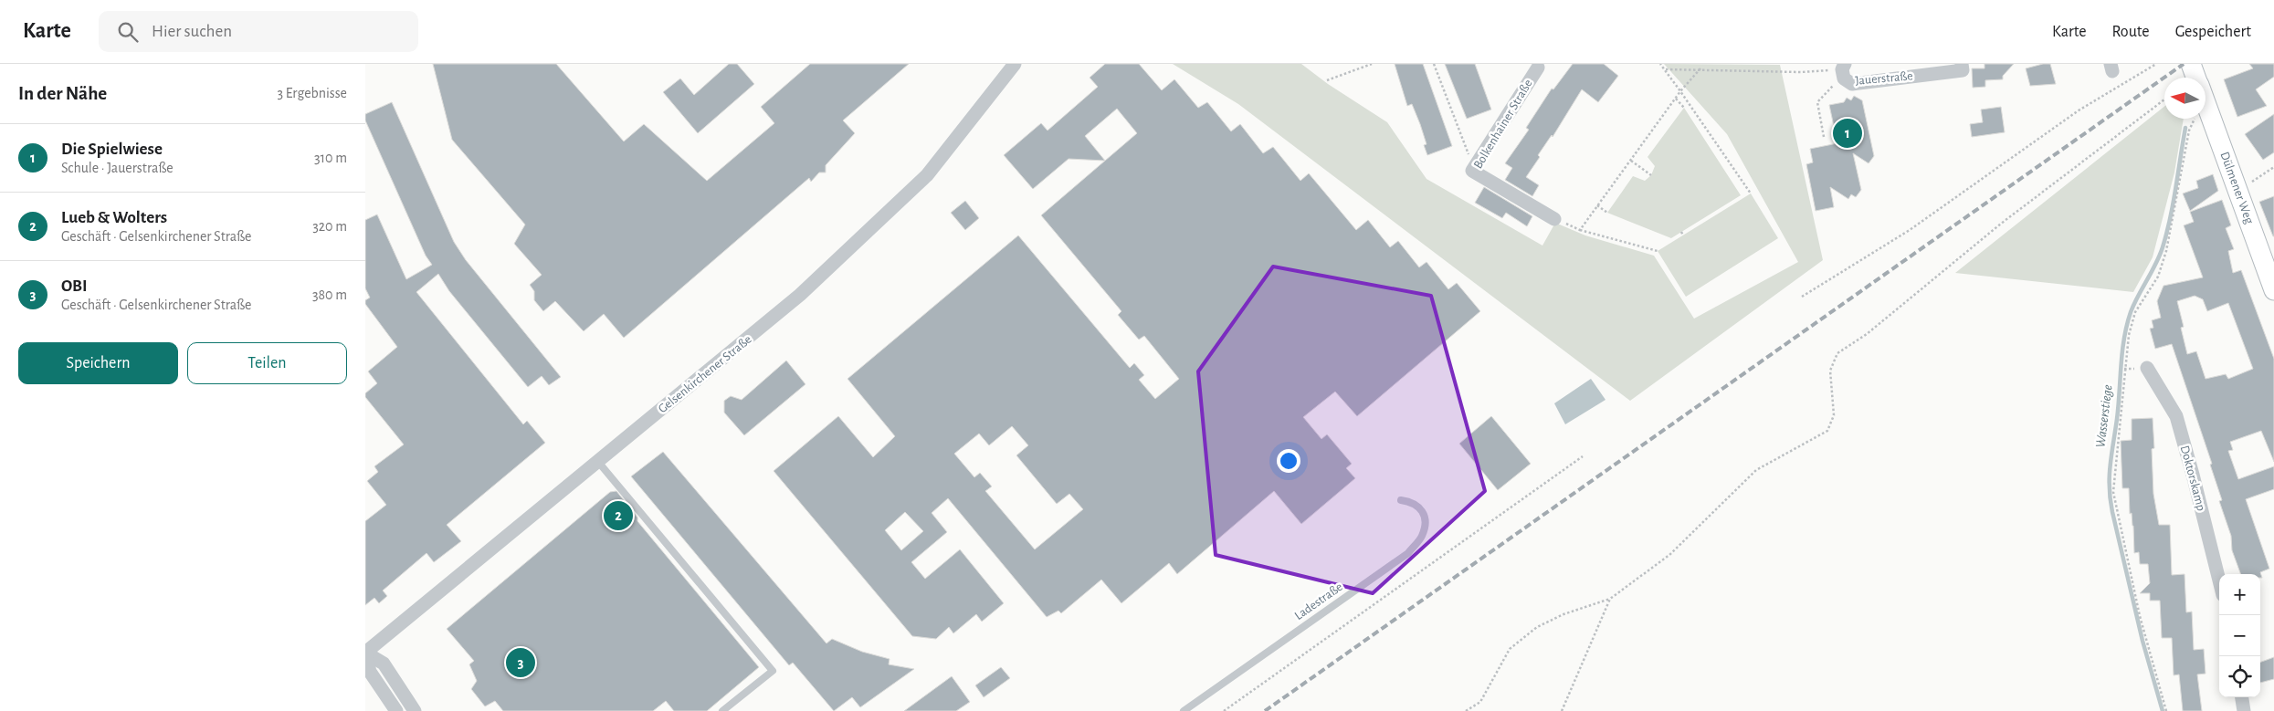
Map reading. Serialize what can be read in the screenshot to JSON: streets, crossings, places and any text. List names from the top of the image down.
{
  "streets": {
    "street": [
      "Jauerstraße",
      "Bolkenhainer Straße",
      "Dülmener Weg",
      "Gelsenkirchener Straße",
      "Doktorskamp"
    ],
    "lane": ["Ladestraße"]
  },
  "water": ["Wasserstiege"],
  "north": "left",
  "page": {
    "header": "Karte",
    "search": "Hier suchen",
    "nav": ["Karte", "Route", "Gespeichert"],
    "heading": ["In der Nähe", "3 Ergebnisse"],
    "pins": ["1", "2", "3"],
    "list": [
      {
        "mark": "1",
        "name": "Die Spielwiese",
        "note": "Schule · Jauerstraße",
        "value": "310 m"
      },
      {
        "mark": "2",
        "name": "Lueb & Wolters",
        "note": "Geschäft · Gelsenkirchener Straße",
        "value": "320 m"
      },
      {
        "mark": "3",
        "name": "OBI",
        "note": "Geschäft · Gelsenkirchener Straße",
        "value": "380 m"
      }
    ],
    "buttons": ["Speichern", "Teilen"],
    "map_buttons": ["+", "−"]
  }
}
